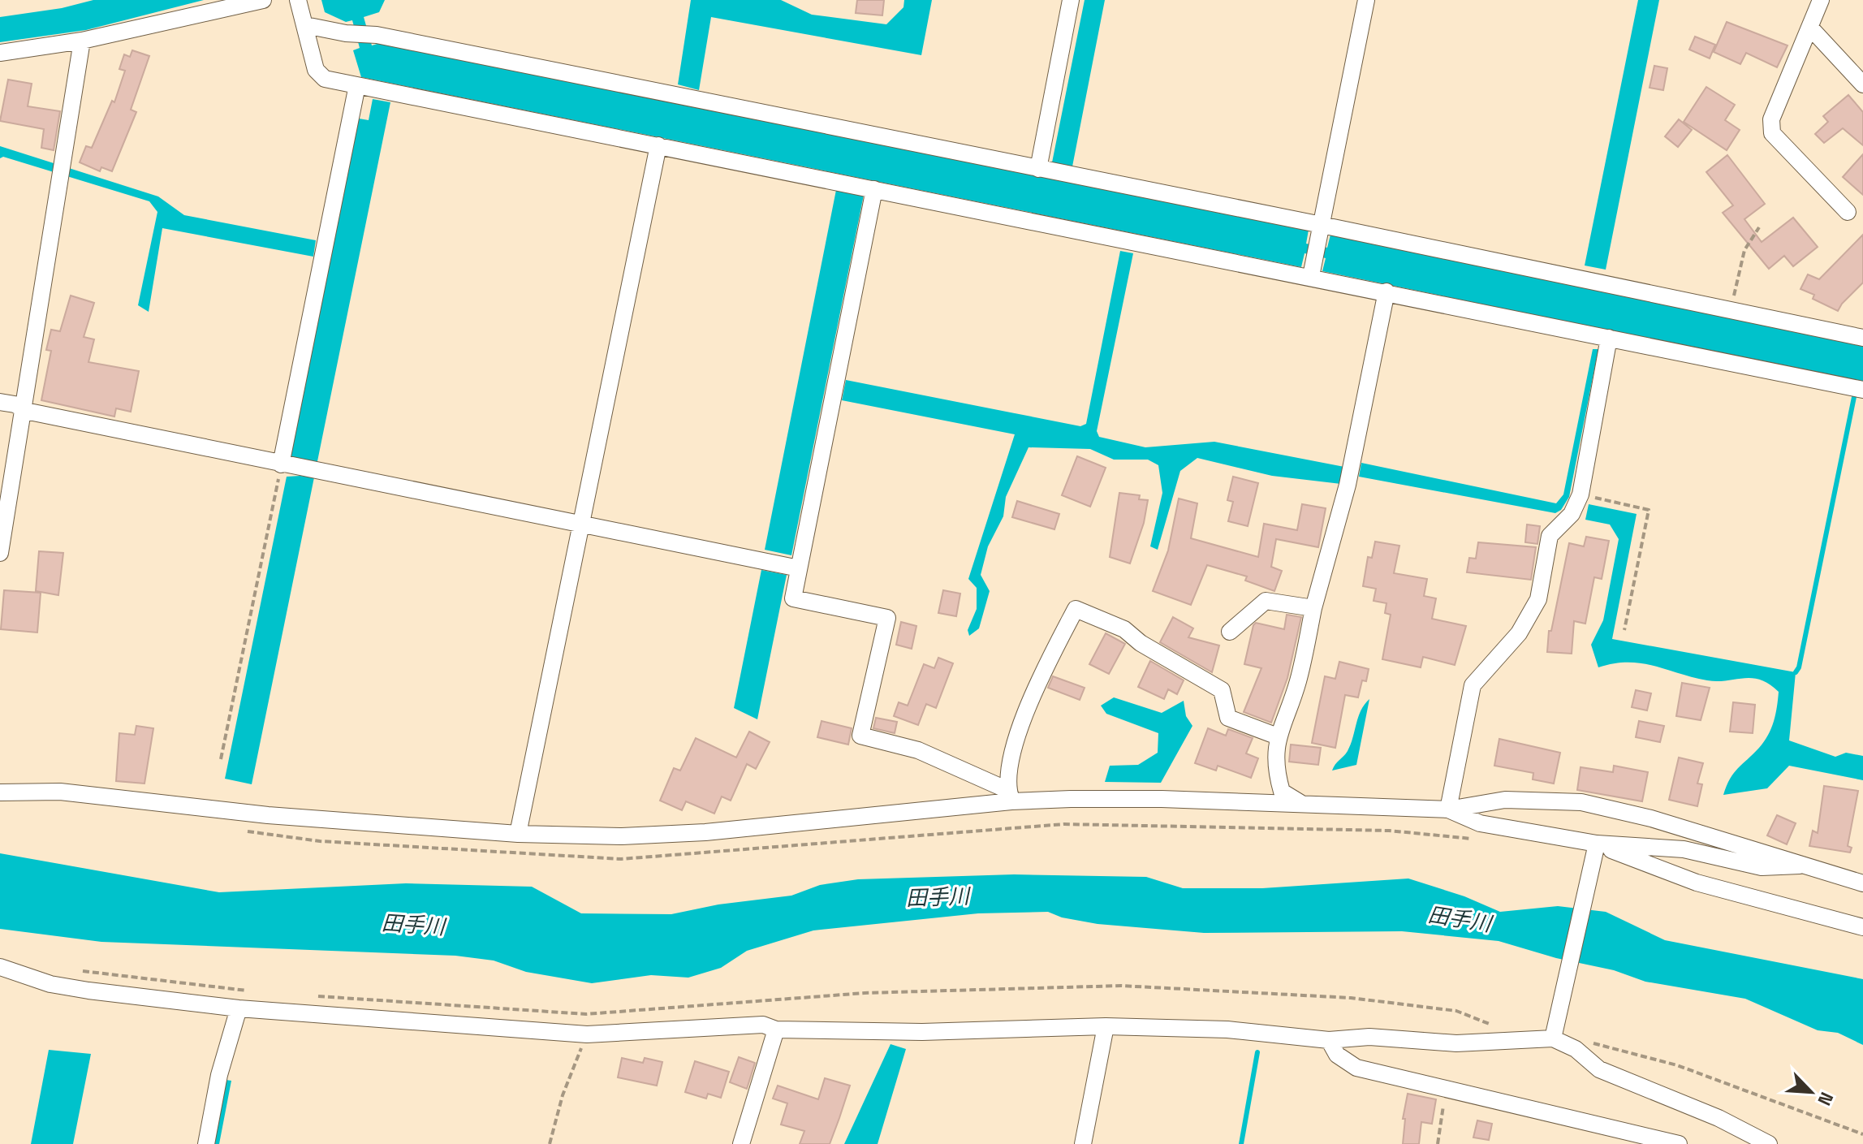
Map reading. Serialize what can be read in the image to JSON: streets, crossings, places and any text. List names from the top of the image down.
{
  "water": ["田手川"],
  "north": "bottom right"
}
